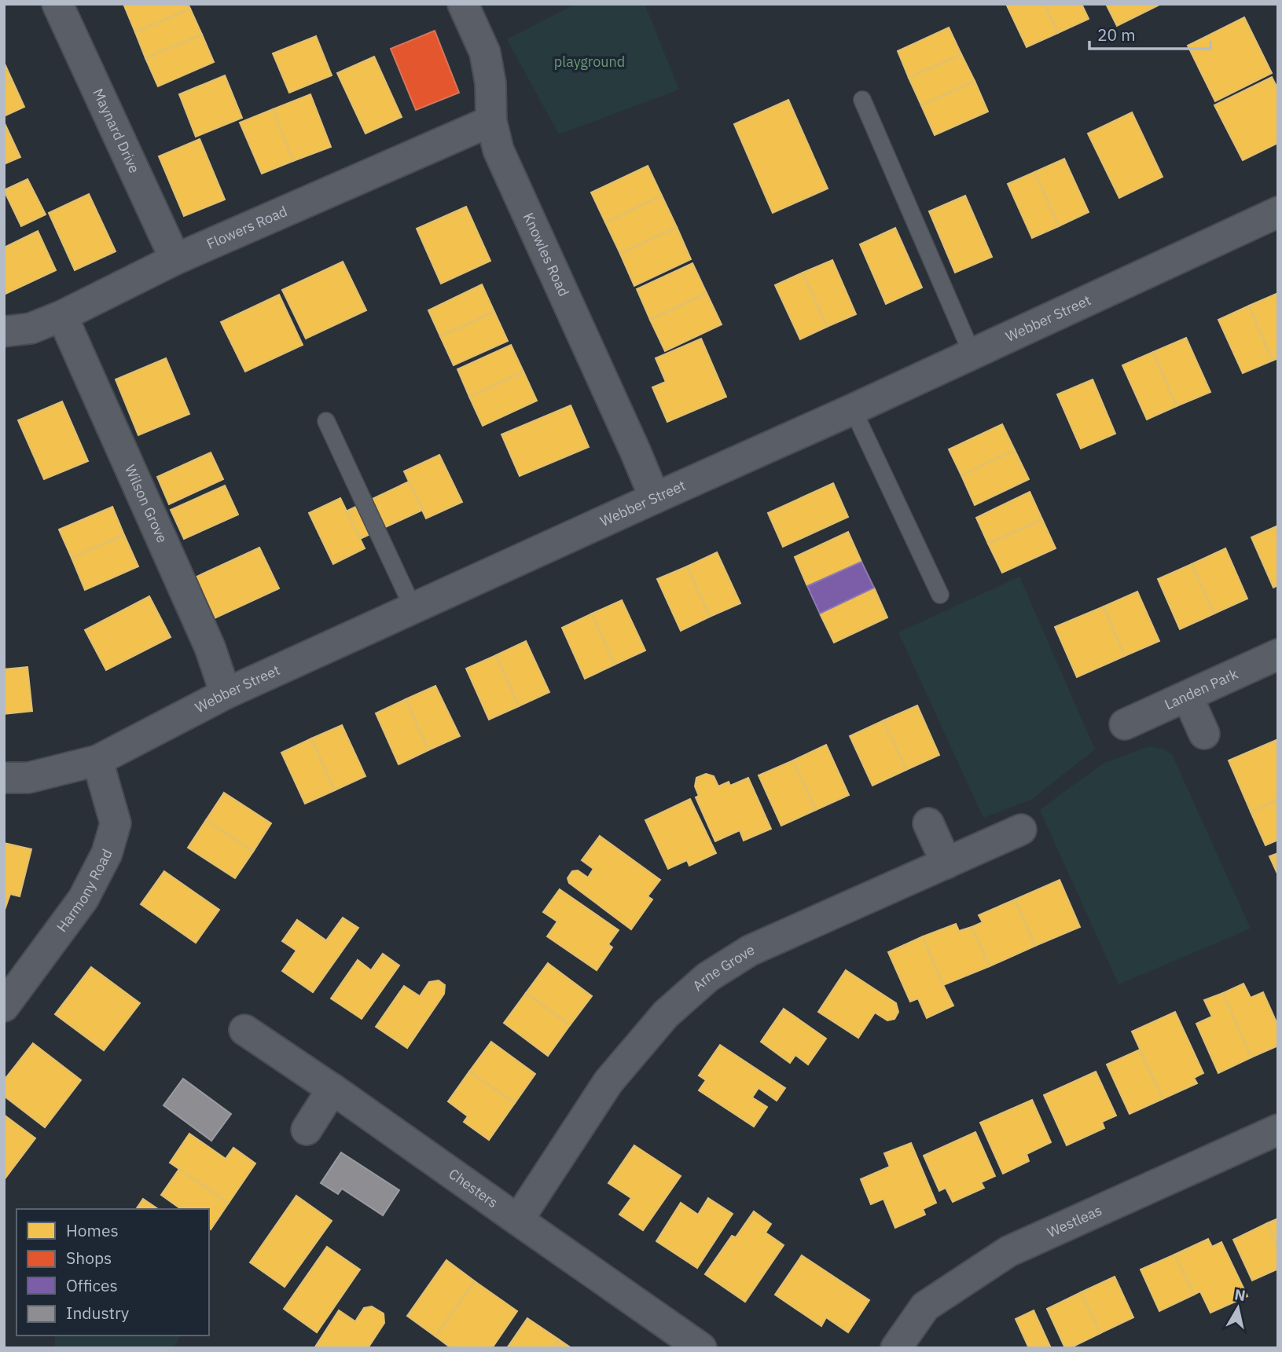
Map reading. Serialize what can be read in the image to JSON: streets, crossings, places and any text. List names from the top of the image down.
{
  "streets": {
    "street": [
      "Maynard Drive",
      "Flowers Road",
      "Knowles Road",
      "Webber Street",
      "Wilson Grove",
      "Landen Park",
      "Harmony Road",
      "Arne Grove",
      "Chesters",
      "Westleas"
    ]
  },
  "crossings": [
    ["Maynard Drive", "Flowers Road"],
    ["Flowers Road", "Knowles Road"],
    ["Flowers Road", "Wilson Grove"],
    ["Knowles Road", "Webber Street"],
    ["Webber Street", "Wilson Grove"],
    ["Webber Street", "Harmony Road"],
    ["Arne Grove", "Chesters"]
  ],
  "parks": ["playground"],
  "legend": [
    "Homes",
    "Shops",
    "Offices",
    "Industry"
  ],
  "scale_bar": "20 m",
  "north": "top"
}
